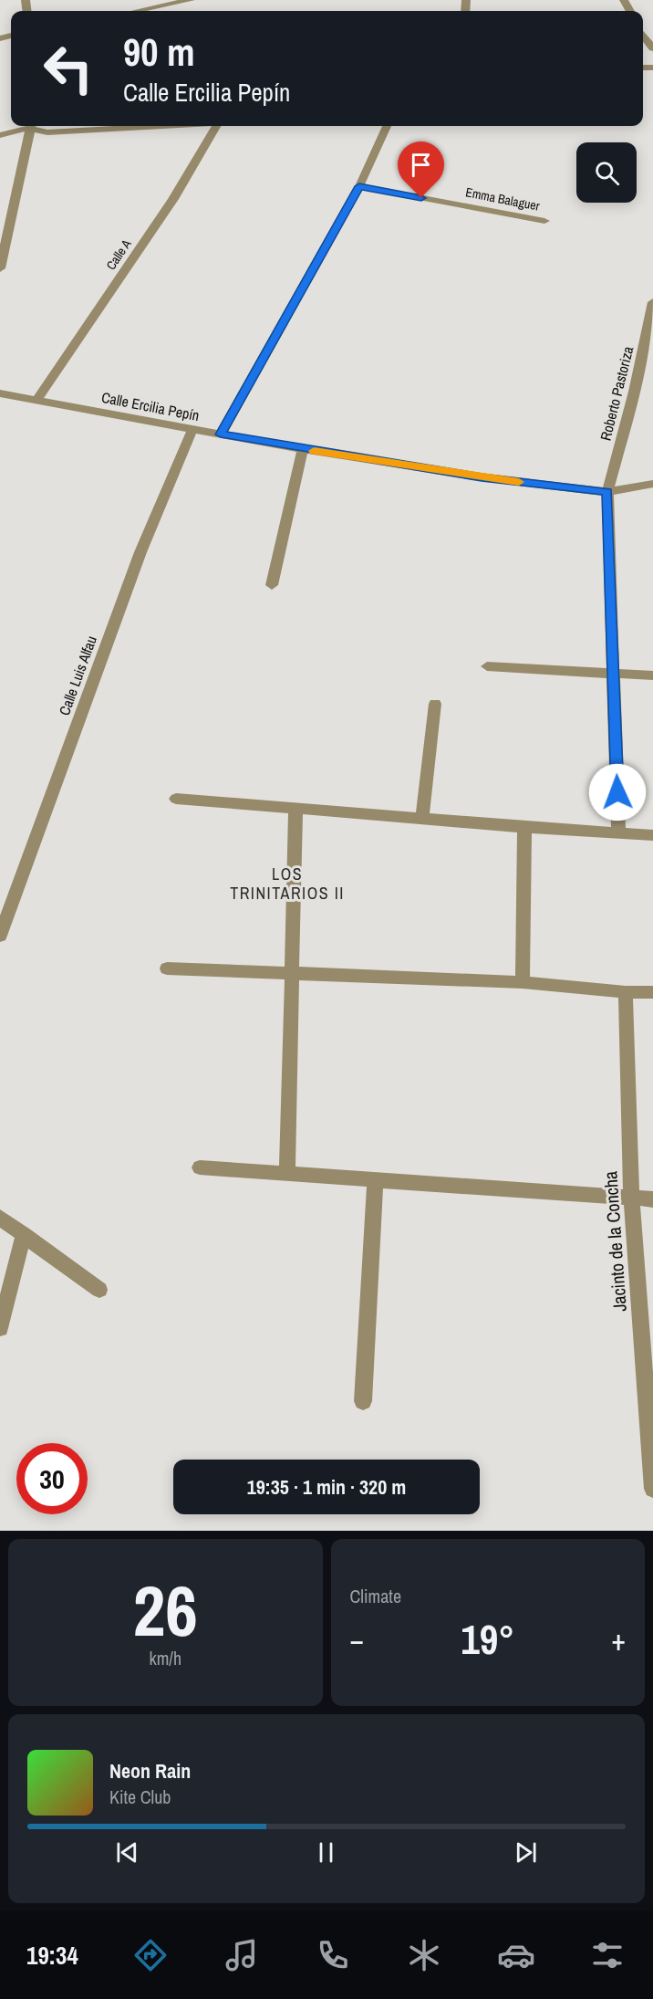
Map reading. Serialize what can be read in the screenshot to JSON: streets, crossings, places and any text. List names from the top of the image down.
{
  "streets": {
    "street": [
      "Emma Balaguer",
      "Calle A",
      "Roberto Pastoriza",
      "Calle Ercilia Pepín",
      "Calle Luis Alfau",
      "Jacinto de la Concha"
    ]
  },
  "crossings": [
    ["Calle A", "Calle Ercilia Pepín"],
    ["Roberto Pastoriza", "Calle Ercilia Pepín"],
    ["Calle Ercilia Pepín", "Calle Luis Alfau"]
  ],
  "districts": ["LOS TRINITARIOS II"],
  "page": {
    "turn": ["90 m", "Calle Ercilia Pepín"],
    "limit": "30",
    "trip": "19:35 · 1 min · 320 m",
    "tile": [
      ["26", "km/h"],
      "Climate"
    ],
    "heat": ["−", "19°", "+"],
    "song": ["Neon Rain", "Kite Club"],
    "tabs": "19:34"
  }
}
